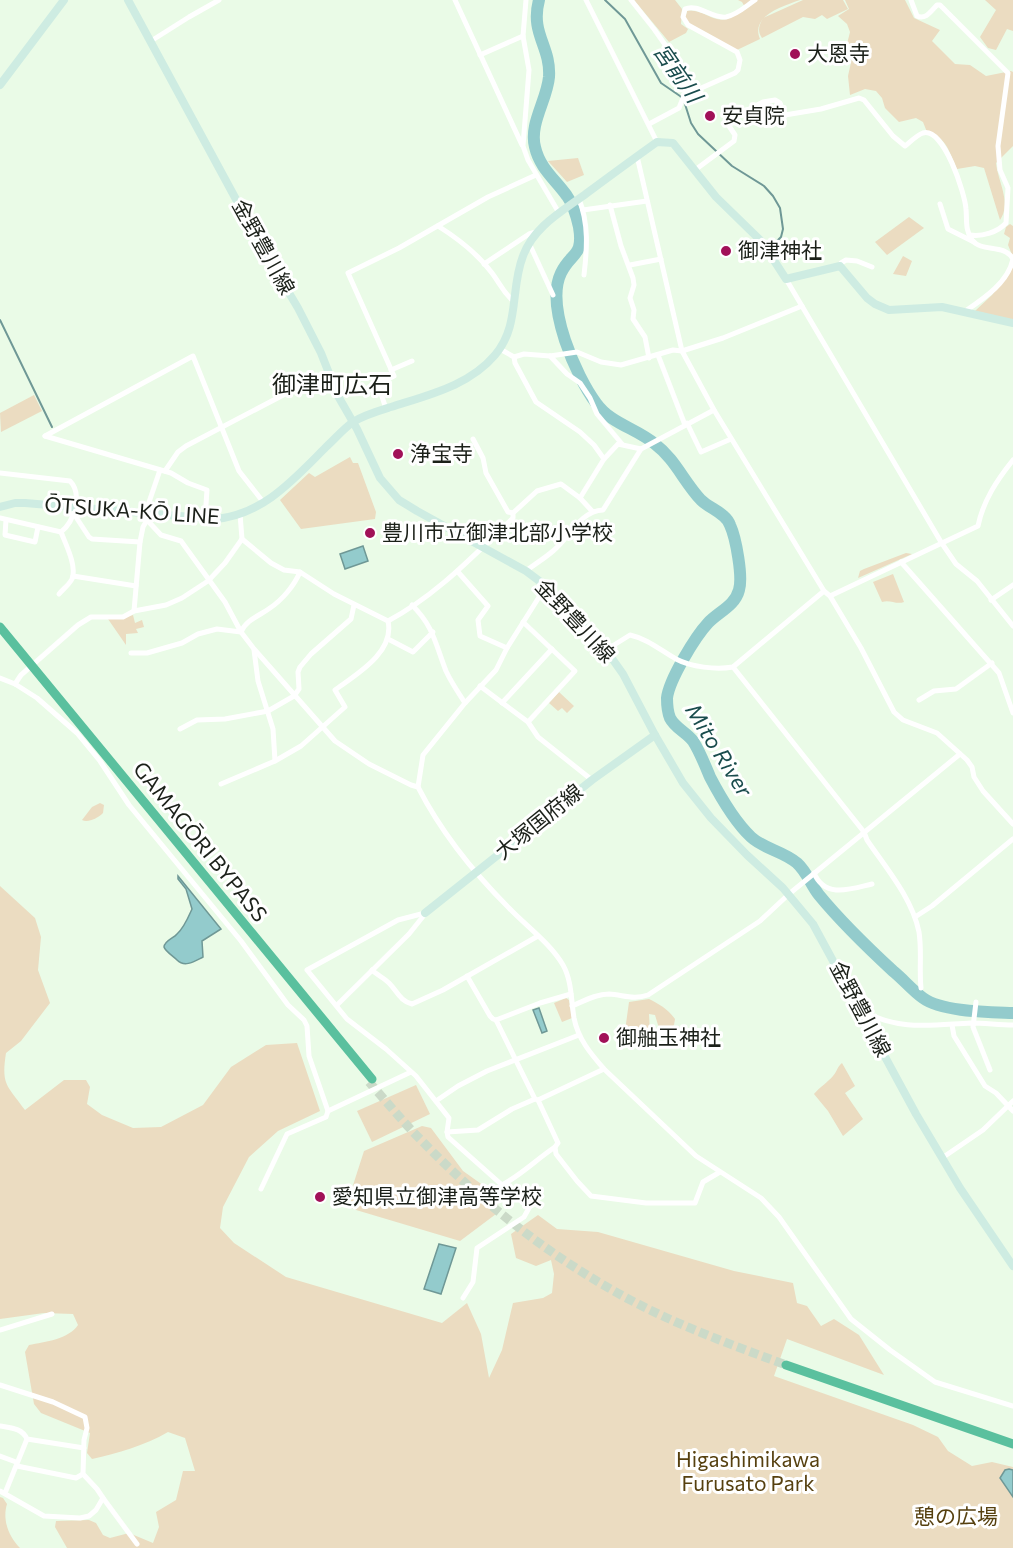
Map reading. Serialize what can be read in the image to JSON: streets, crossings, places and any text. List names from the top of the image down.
{
  "streets": {
    "highway": ["GAMAGŌRI BYPASS"],
    "main road": ["金野豊川線", "ŌTSUKA-KŌ LINE", "大塚国府線"]
  },
  "crossings": [
    ["金野豊川線", "ŌTSUKA-KŌ LINE"],
    ["金野豊川線", "大塚国府線"]
  ],
  "districts": ["御津町広石"],
  "water": ["宮前川", "Mito River"],
  "parks": ["Higashimikawa Furusato Park", "憩の広場"],
  "places": [
    "大恩寺",
    "安貞院",
    "御津神社",
    "浄宝寺",
    "豊川市立御津北部小学校",
    "御舳玉神社",
    "愛知県立御津高等学校"
  ]
}
